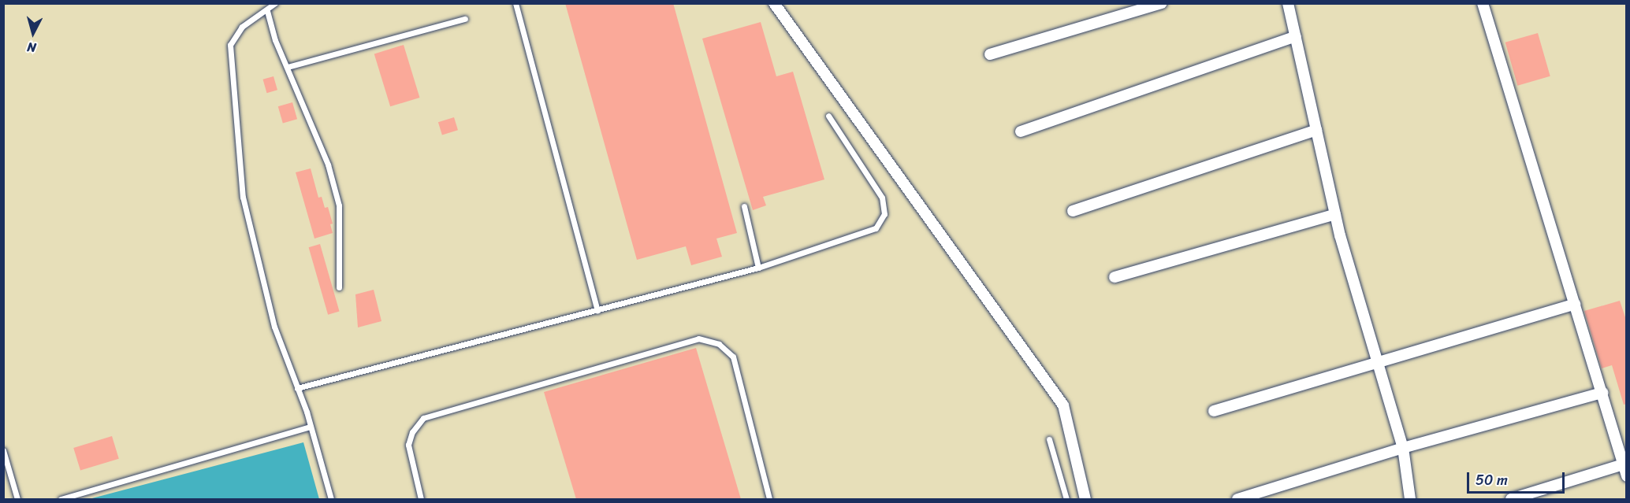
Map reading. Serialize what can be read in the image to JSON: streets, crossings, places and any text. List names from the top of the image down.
{
  "scale_bar": "50 m",
  "north": "bottom"
}
